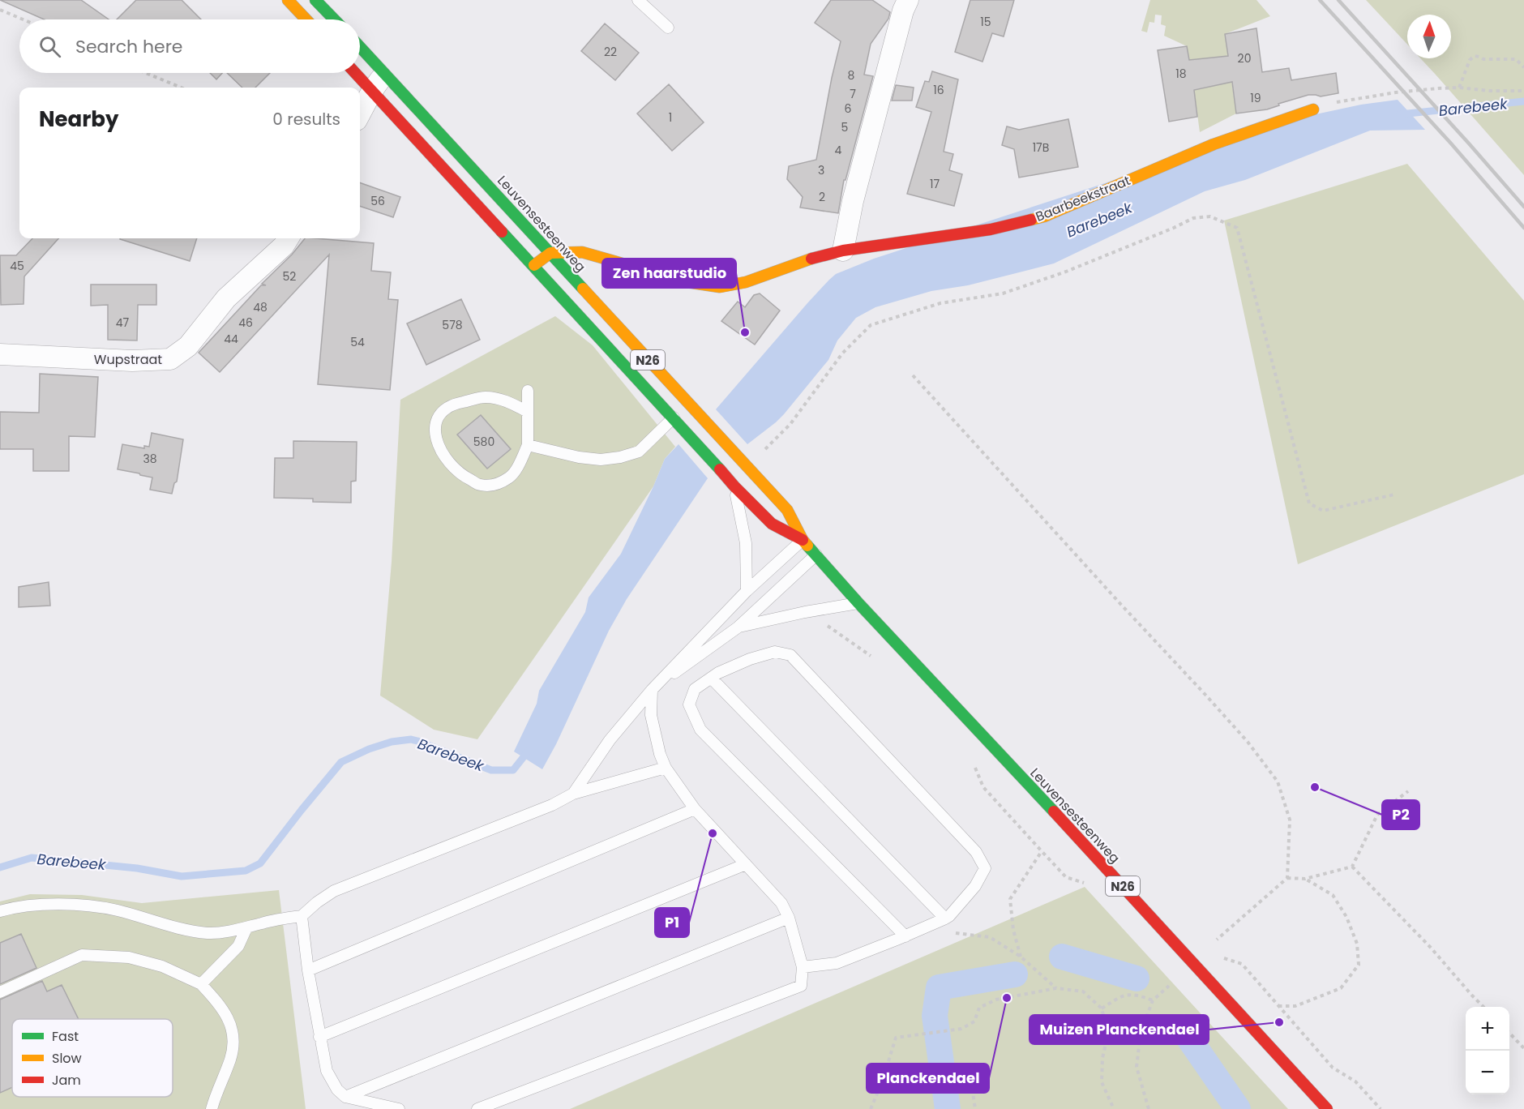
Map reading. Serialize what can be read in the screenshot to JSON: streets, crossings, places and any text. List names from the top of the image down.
{
  "streets": {
    "main road": ["Baarbeekstraat", "Leuvensesteenweg", "N26"],
    "street": ["Wupstraat"]
  },
  "crossings": [
    ["Baarbeekstraat", "Leuvensesteenweg"]
  ],
  "water": ["Barebeek"],
  "places": [
    "Zen haarstudio",
    "P2",
    "P1",
    "Planckendael",
    "Muizen Planckendael"
  ],
  "house_numbers": [
    "15",
    "22",
    "20",
    "18",
    "8",
    "16",
    "7",
    "19",
    "6",
    "1",
    "5",
    "17B",
    "4",
    "3",
    "17",
    "2",
    "56",
    "45",
    "52",
    "48",
    "47",
    "46",
    "578",
    "44",
    "54",
    "580",
    "38"
  ],
  "legend": ["Fast", "Slow", "Jam"],
  "north": "top",
  "page": {
    "search": "Search here",
    "heading": ["Nearby", "0 results"],
    "map_buttons": ["+", "−"]
  }
}
